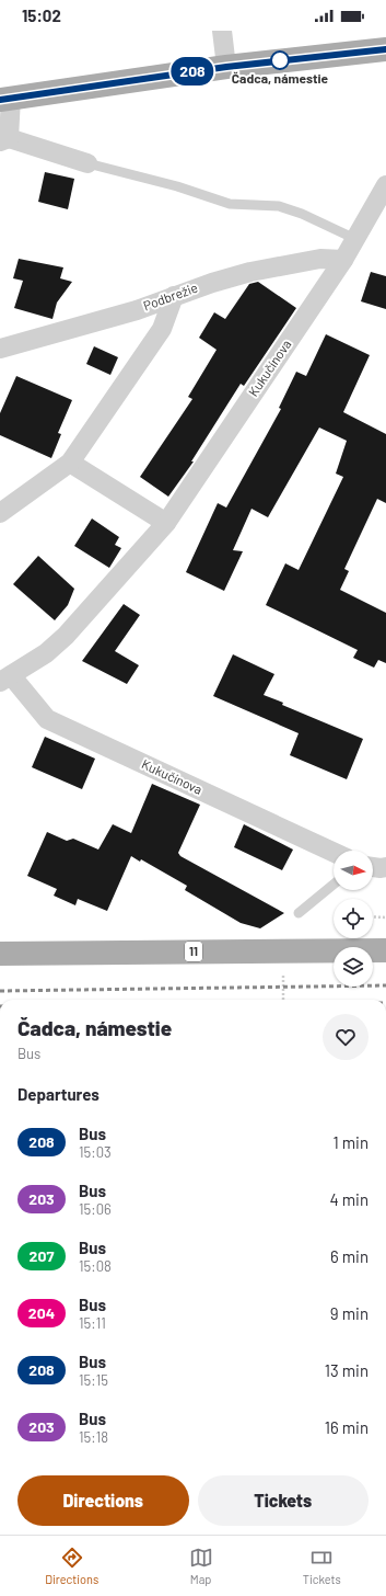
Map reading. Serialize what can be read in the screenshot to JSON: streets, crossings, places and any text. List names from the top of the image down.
{
  "streets": {
    "main road": ["11"],
    "street": ["Podbrežie", "Kukučínova"]
  },
  "crossings": [
    ["Podbrežie", "Kukučínova"]
  ],
  "places": ["Čadca, námestie"],
  "lines": ["bus line 208"],
  "north": "right",
  "page": {
    "status": "15:02",
    "on_map": "208",
    "heading": [
      ["Čadca, námestie", "Bus"],
      "Departures"
    ],
    "list": [
      {
        "mark": "208",
        "name": "Bus",
        "note": "15:03",
        "value": "1 min"
      },
      {
        "mark": "203",
        "name": "Bus",
        "note": "15:06",
        "value": "4 min"
      },
      {
        "mark": "207",
        "name": "Bus",
        "note": "15:08",
        "value": "6 min"
      },
      {
        "mark": "204",
        "name": "Bus",
        "note": "15:11",
        "value": "9 min"
      },
      {
        "mark": "208",
        "name": "Bus",
        "note": "15:15",
        "value": "13 min"
      },
      {
        "mark": "203",
        "name": "Bus",
        "note": "15:18",
        "value": "16 min"
      }
    ],
    "buttons": ["Directions", "Tickets"],
    "tabs": ["Directions", "Map", "Tickets"]
  }
}
